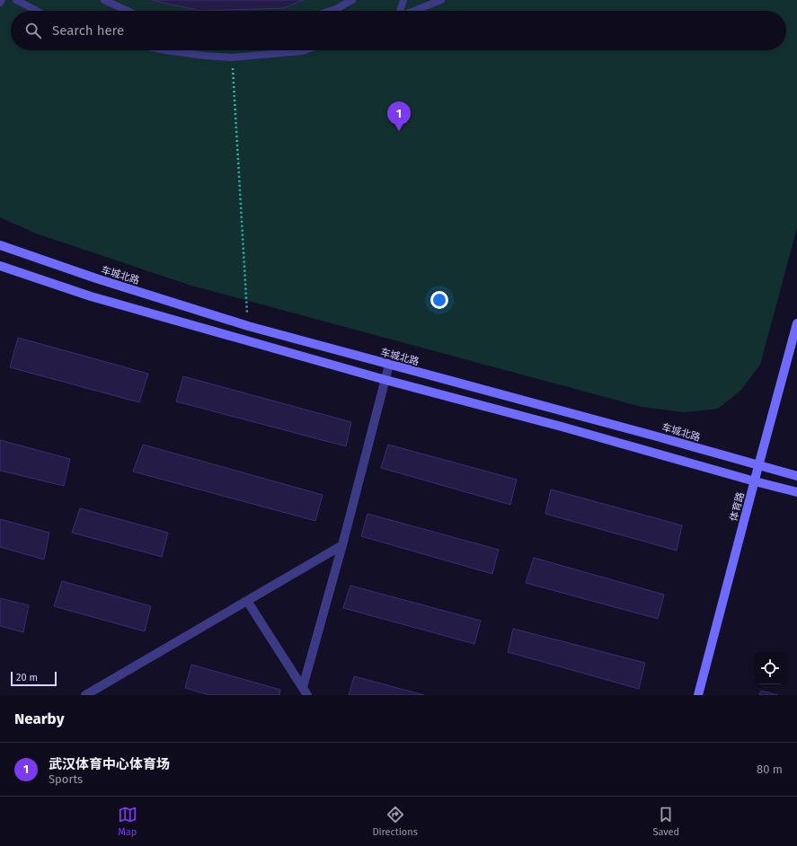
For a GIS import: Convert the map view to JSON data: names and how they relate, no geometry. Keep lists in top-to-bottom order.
{
  "streets": {
    "main road": ["车城北路", "体育路"]
  },
  "crossings": [
    ["车城北路", "体育路"]
  ],
  "scale_bar": "20 m",
  "page": {
    "search": "Search here",
    "pins": "1",
    "scale": "20 m",
    "heading": "Nearby",
    "list": [
      {
        "mark": "1",
        "name": "武汉体育中心体育场",
        "note": "Sports",
        "value": "80 m"
      }
    ],
    "nav": ["Map", "Directions", "Saved"]
  }
}
